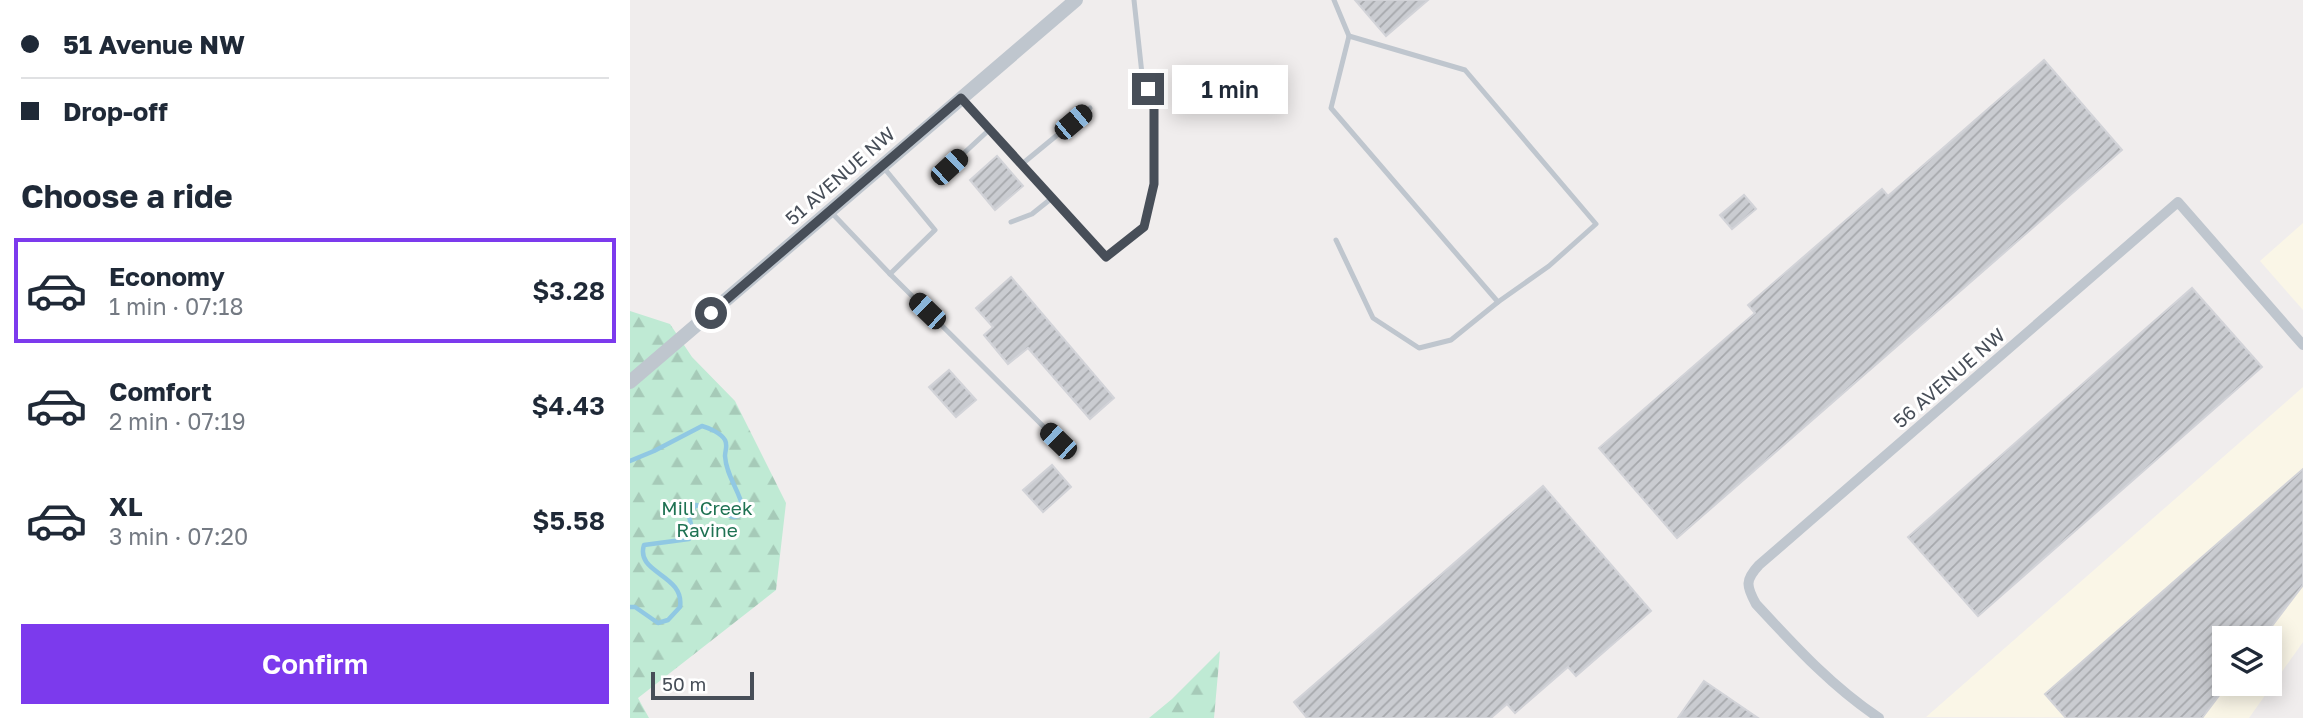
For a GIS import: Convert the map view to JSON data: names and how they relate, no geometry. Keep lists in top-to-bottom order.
{
  "streets": {
    "street": ["51 AVENUE NW", "56 AVENUE NW"]
  },
  "parks": ["Mill Creek Ravine"],
  "scale_bar": "50 m",
  "page": {
    "banner": ["51 Avenue NW", "Drop-off"],
    "bubble": "1 min",
    "heading": "Choose a ride",
    "list": [
      {
        "name": "Economy",
        "note": "1 min · 07:18",
        "value": "$3.28"
      },
      {
        "name": "Comfort",
        "note": "2 min · 07:19",
        "value": "$4.43"
      },
      {
        "name": "XL",
        "note": "3 min · 07:20",
        "value": "$5.58"
      }
    ],
    "buttons": "Confirm",
    "scale": "50 m"
  }
}
